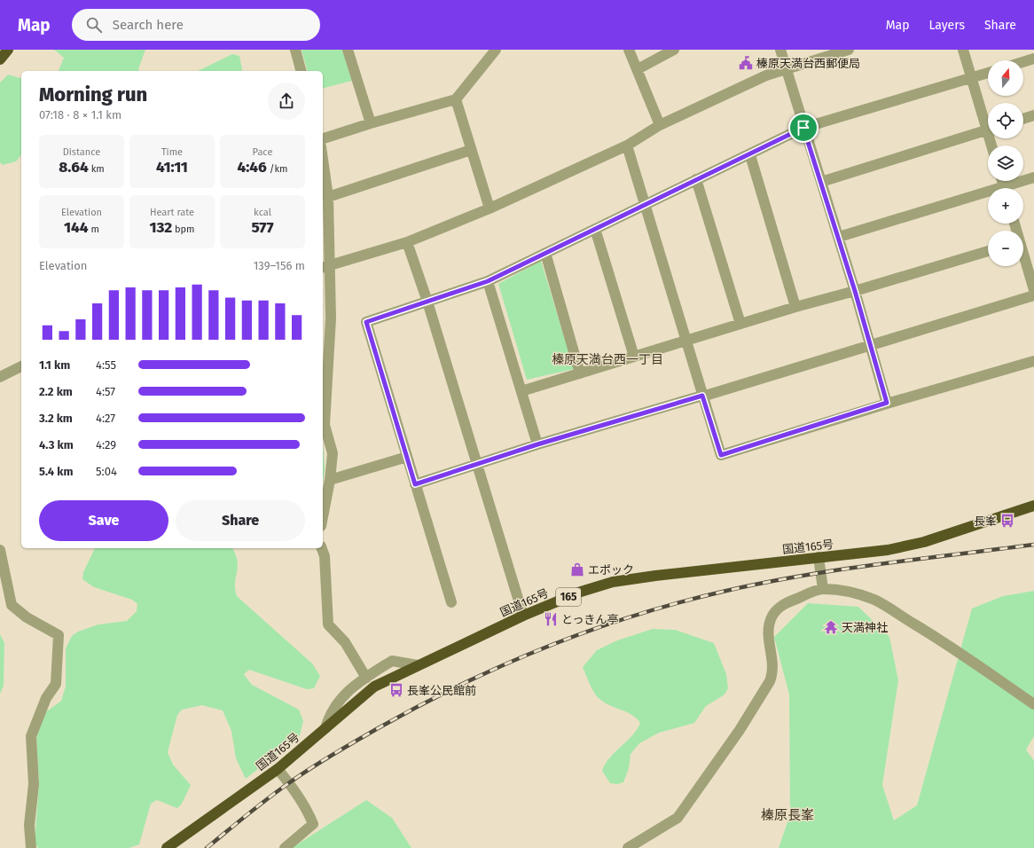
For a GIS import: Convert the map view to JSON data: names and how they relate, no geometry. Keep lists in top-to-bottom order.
{
  "streets": {
    "highway": ["国道165号", "165"]
  },
  "districts": ["榛原天満台西一丁目", "榛原長峯"],
  "places": {
    "public building": ["榛原天満台西郵便局"],
    "bus stop": ["長峯", "長峯公民館前"],
    "shop": ["エポック"],
    "restaurant": ["とっきん亭"],
    "temple": ["天満神社"]
  },
  "north": "top",
  "page": {
    "header": "Map",
    "search": "Search here",
    "nav": ["Map", "Layers", "Share"],
    "map_buttons": ["+", "−"],
    "heading": ["Morning run", "07:18 · 8 × 1.1 km"],
    "stats": [
      ["Distance", "8.64 km"],
      ["Time", "41:11"],
      ["Pace", "4:46 /km"],
      ["Elevation", "144 m"],
      ["Heart rate", "132 bpm"],
      ["kcal", "577"]
    ],
    "chart": ["Elevation", "139–156 m"],
    "list": [
      {
        "name": "1.1 km",
        "note": "4:55"
      },
      {
        "name": "2.2 km",
        "note": "4:57"
      },
      {
        "name": "3.2 km",
        "note": "4:27"
      },
      {
        "name": "4.3 km",
        "note": "4:29"
      },
      {
        "name": "5.4 km",
        "note": "5:04"
      }
    ],
    "buttons": ["Save", "Share"]
  }
}
